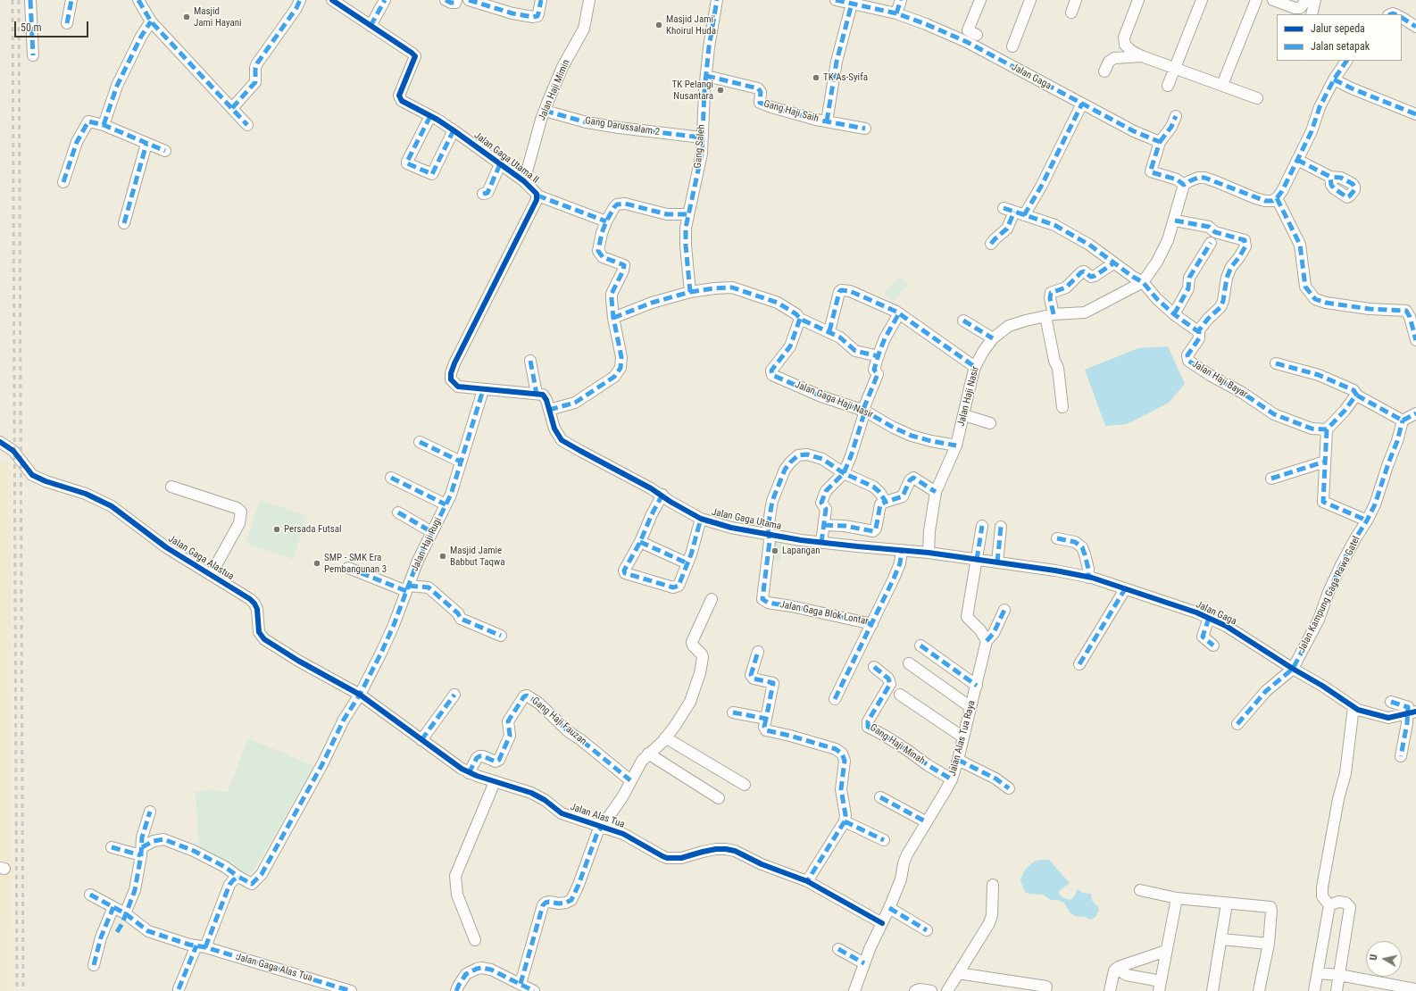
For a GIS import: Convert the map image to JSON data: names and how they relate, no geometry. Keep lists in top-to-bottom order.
{
  "streets": {
    "street": [
      "Jalan Gaga",
      "Jalan Haji Mimin",
      "Gang Haji Saih",
      "Gang Darussalam 2",
      "Gang Saleh",
      "Jalan Gaga Utama II",
      "Jalan Haji Bayar",
      "Jalan Haji Nasir",
      "Jalan Gaga Haji Nasir",
      "Jalan Gaga Utama",
      "Jalan Haji Rugi",
      "Jalan Gaga Alastua",
      "Jalan Kampung Gaga Rawa Gatel",
      "Jalan Gaga Blok Lontar",
      "Gang Haji Fauzan",
      "Jalan Alas Tua Raya",
      "Gang Haji Minah",
      "Jalan Alas Tua",
      "Jalan Gaga Alas Tua"
    ]
  },
  "crossings": [
    ["Jalan Gaga", "Gang Haji Saih"],
    ["Jalan Gaga", "Jalan Gaga Utama"],
    ["Jalan Gaga", "Jalan Kampung Gaga Rawa Gatel"],
    ["Jalan Haji Mimin", "Gang Darussalam 2"],
    ["Jalan Haji Mimin", "Jalan Gaga Utama II"],
    ["Gang Haji Saih", "Gang Saleh"],
    ["Gang Darussalam 2", "Gang Saleh"],
    ["Jalan Gaga Utama II", "Jalan Haji Rugi"],
    ["Jalan Haji Nasir", "Jalan Gaga Haji Nasir"],
    ["Jalan Haji Nasir", "Jalan Gaga Utama"],
    ["Jalan Gaga Utama", "Jalan Gaga Blok Lontar"],
    ["Jalan Haji Rugi", "Jalan Gaga Alastua"],
    ["Jalan Haji Rugi", "Jalan Alas Tua"],
    ["Jalan Gaga Alastua", "Jalan Alas Tua"],
    ["Gang Haji Fauzan", "Jalan Alas Tua"],
    ["Jalan Alas Tua Raya", "Gang Haji Minah"],
    ["Jalan Alas Tua Raya", "Jalan Alas Tua"]
  ],
  "places": [
    "Masjid Jami Hayani",
    "Masjid Jami' Khoirul Huda",
    "TK As-Syifa",
    "TK Pelangi Nusantara",
    "Persada Futsal",
    "Lapangan",
    "Masjid Jamie Babbut Taqwa",
    "SMP - SMK Era Pembangunan 3"
  ],
  "legend": ["Jalur sepeda", "Jalan setapak"],
  "scale_bar": "50 m",
  "north": "left"
}
